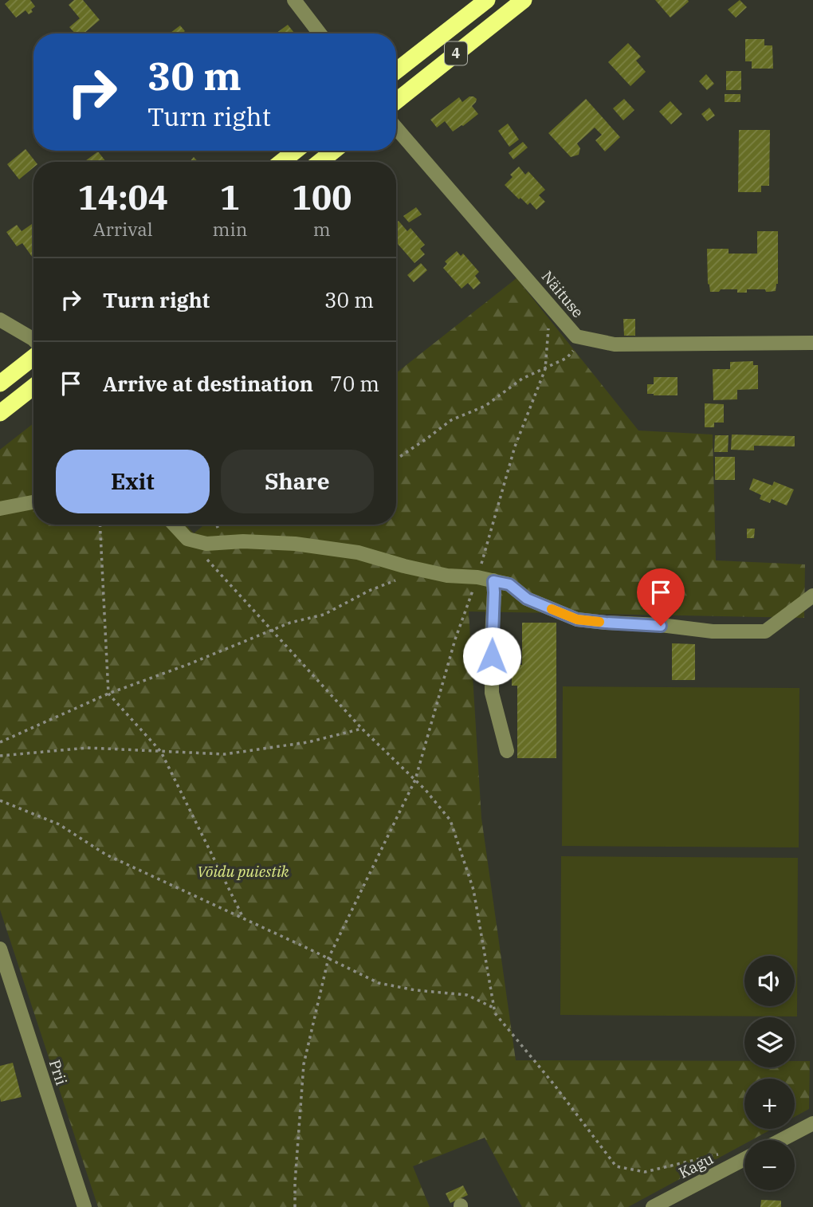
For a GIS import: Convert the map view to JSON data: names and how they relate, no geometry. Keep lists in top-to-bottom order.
{
  "streets": {
    "highway": ["4"],
    "street": ["Näituse", "Prii", "Kagu"]
  },
  "parks": ["Võidu puiestik"],
  "page": {
    "turn": ["30 m", "Turn right"],
    "eta": [
      "14:04",
      "Arrival",
      "1",
      "min",
      "100",
      "m"
    ],
    "list": [
      {
        "name": "Turn right",
        "value": "30 m"
      },
      {
        "name": "Arrive at destination",
        "value": "70 m"
      }
    ],
    "buttons": ["Exit", "Share"],
    "map_buttons": ["+", "−"]
  }
}
